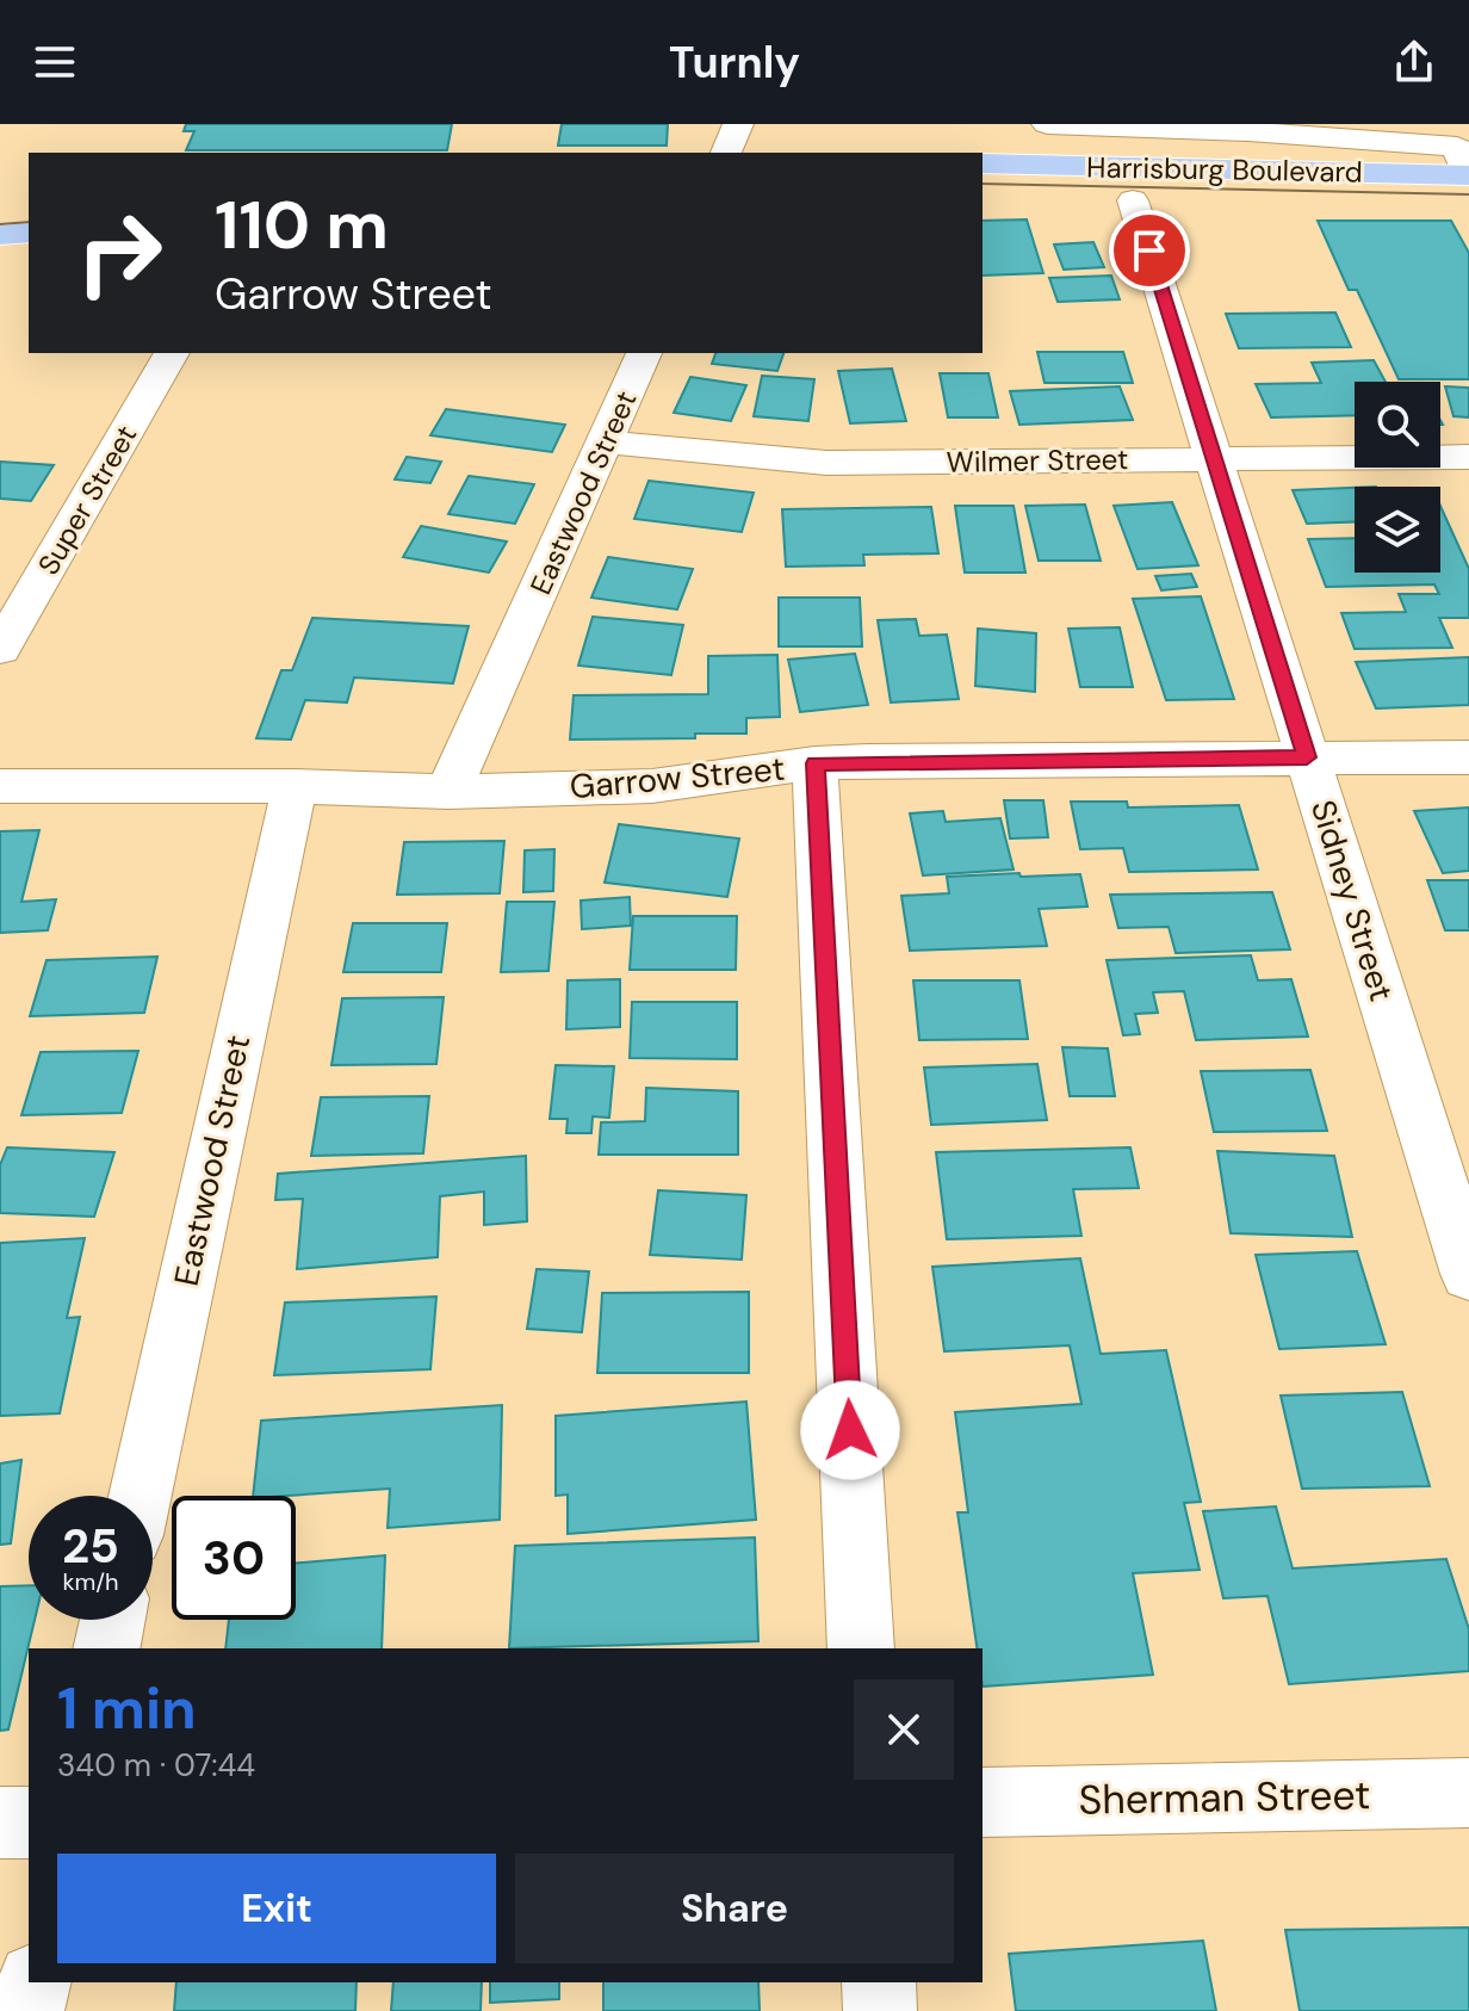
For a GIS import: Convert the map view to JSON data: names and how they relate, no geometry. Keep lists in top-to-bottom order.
{
  "streets": {
    "main road": ["Harrisburg Boulevard"],
    "street": [
      "Wilmer Street",
      "Eastwood Street",
      "Super Street",
      "Garrow Street",
      "Sidney Street",
      "Sherman Street"
    ]
  },
  "crossings": [
    ["Wilmer Street", "Eastwood Street"],
    ["Wilmer Street", "Sidney Street"],
    ["Eastwood Street", "Garrow Street"],
    ["Garrow Street", "Sidney Street"]
  ],
  "page": {
    "header": "Turnly",
    "turn": ["110 m", "Garrow Street"],
    "speed": "25 km/h",
    "limit": "30",
    "heading": ["1 min", "340 m · 07:44"],
    "buttons": ["Exit", "Share"]
  }
}
